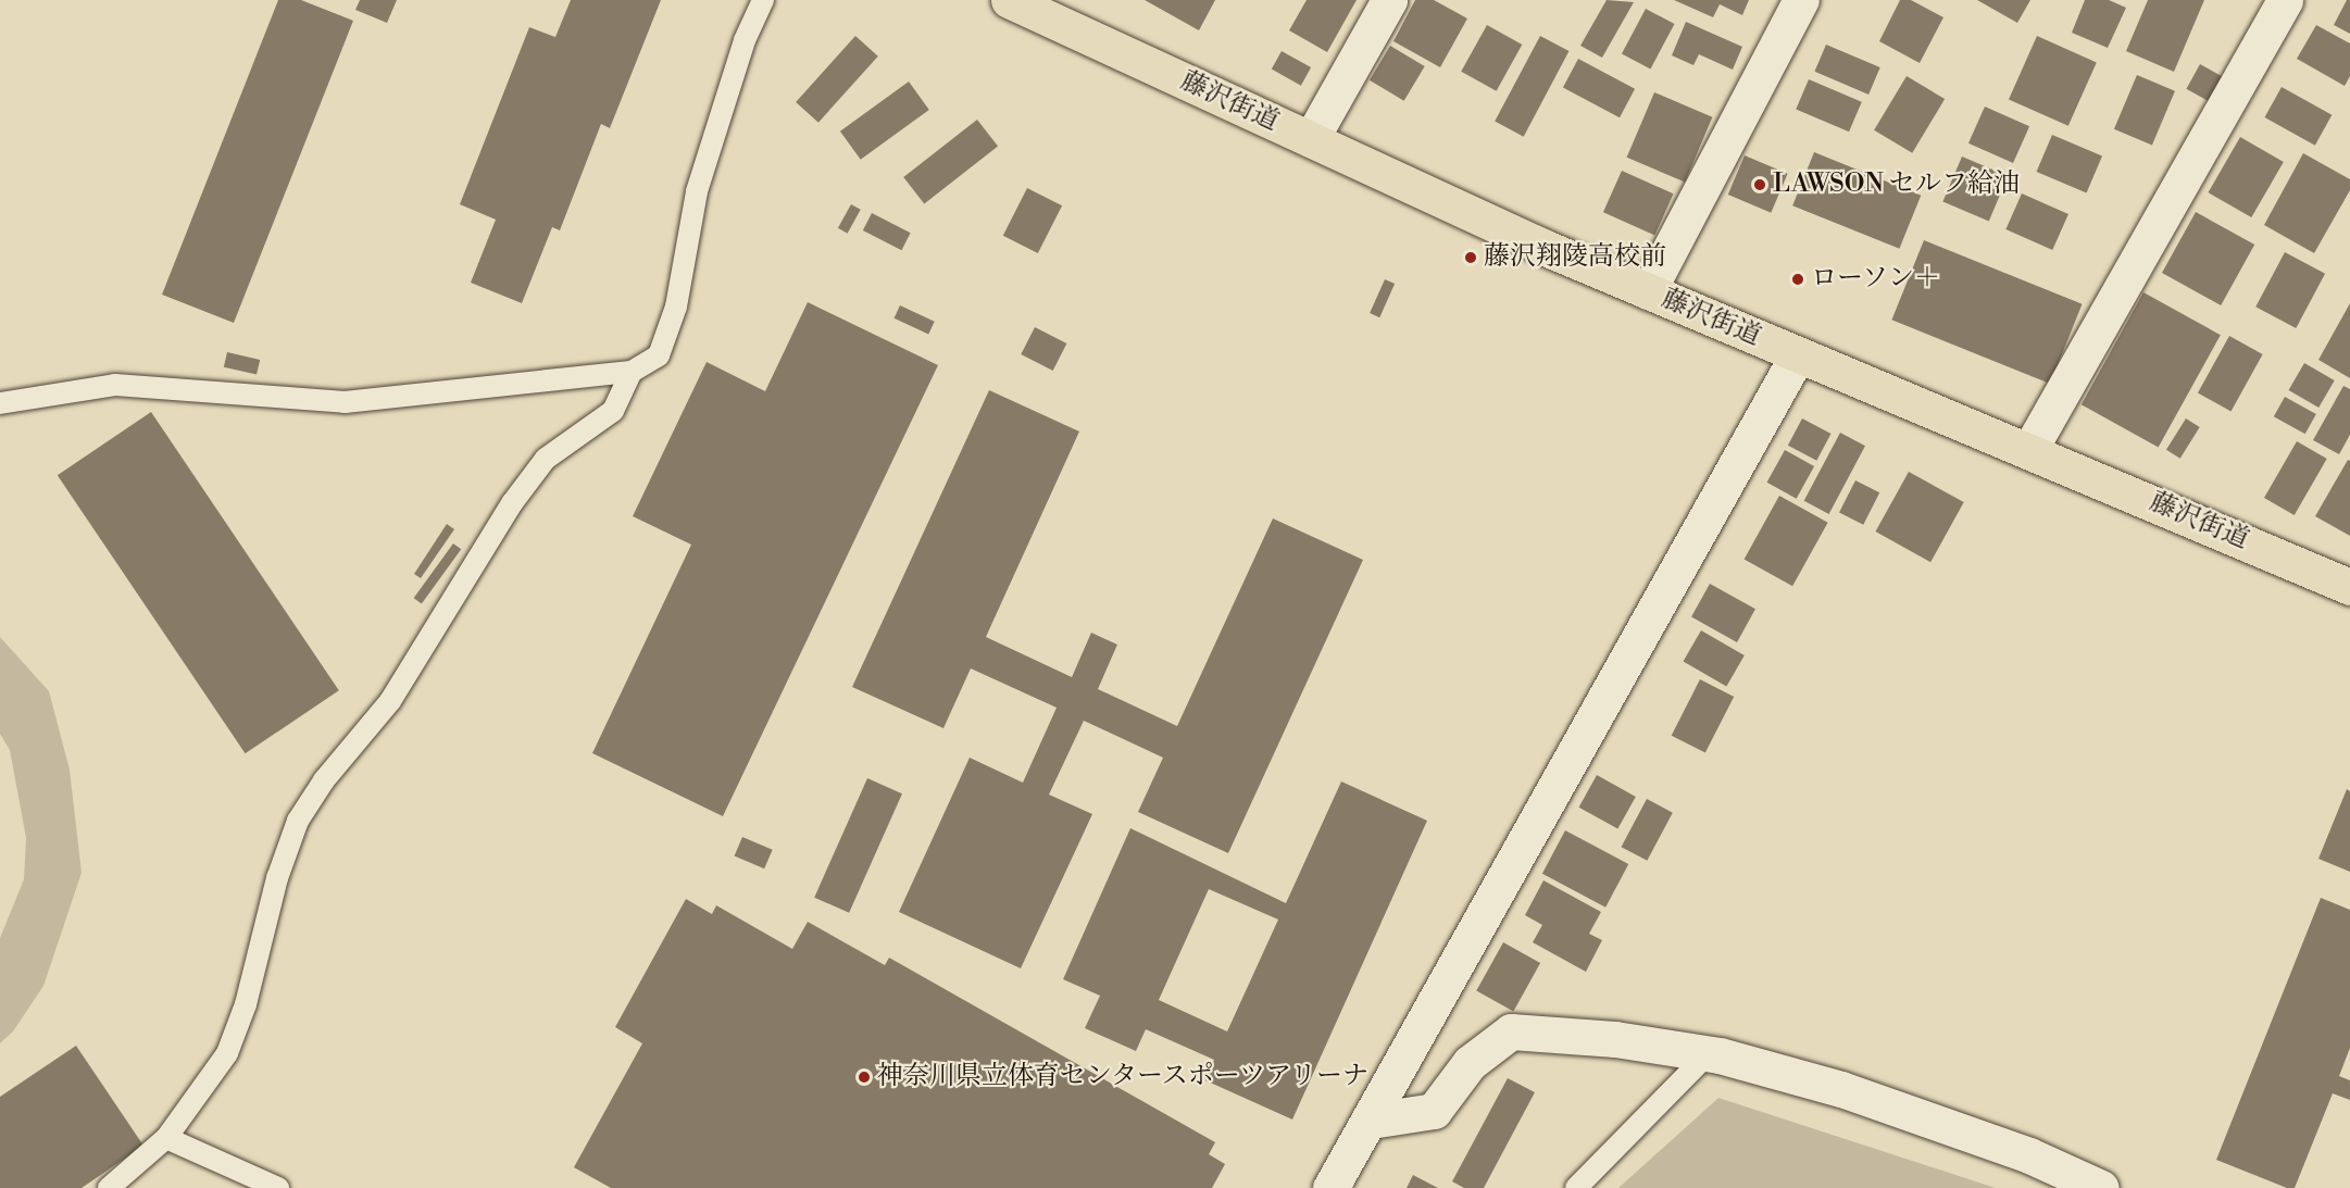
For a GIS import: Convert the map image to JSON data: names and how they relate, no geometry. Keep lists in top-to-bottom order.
{
  "streets": {
    "highway": ["藤沢街道"]
  },
  "places": [
    "LAWSON セルフ給油",
    "藤沢翔陵高校前",
    "ローソン＋",
    "神奈川県立体育センタースポーツアリーナ"
  ]
}
